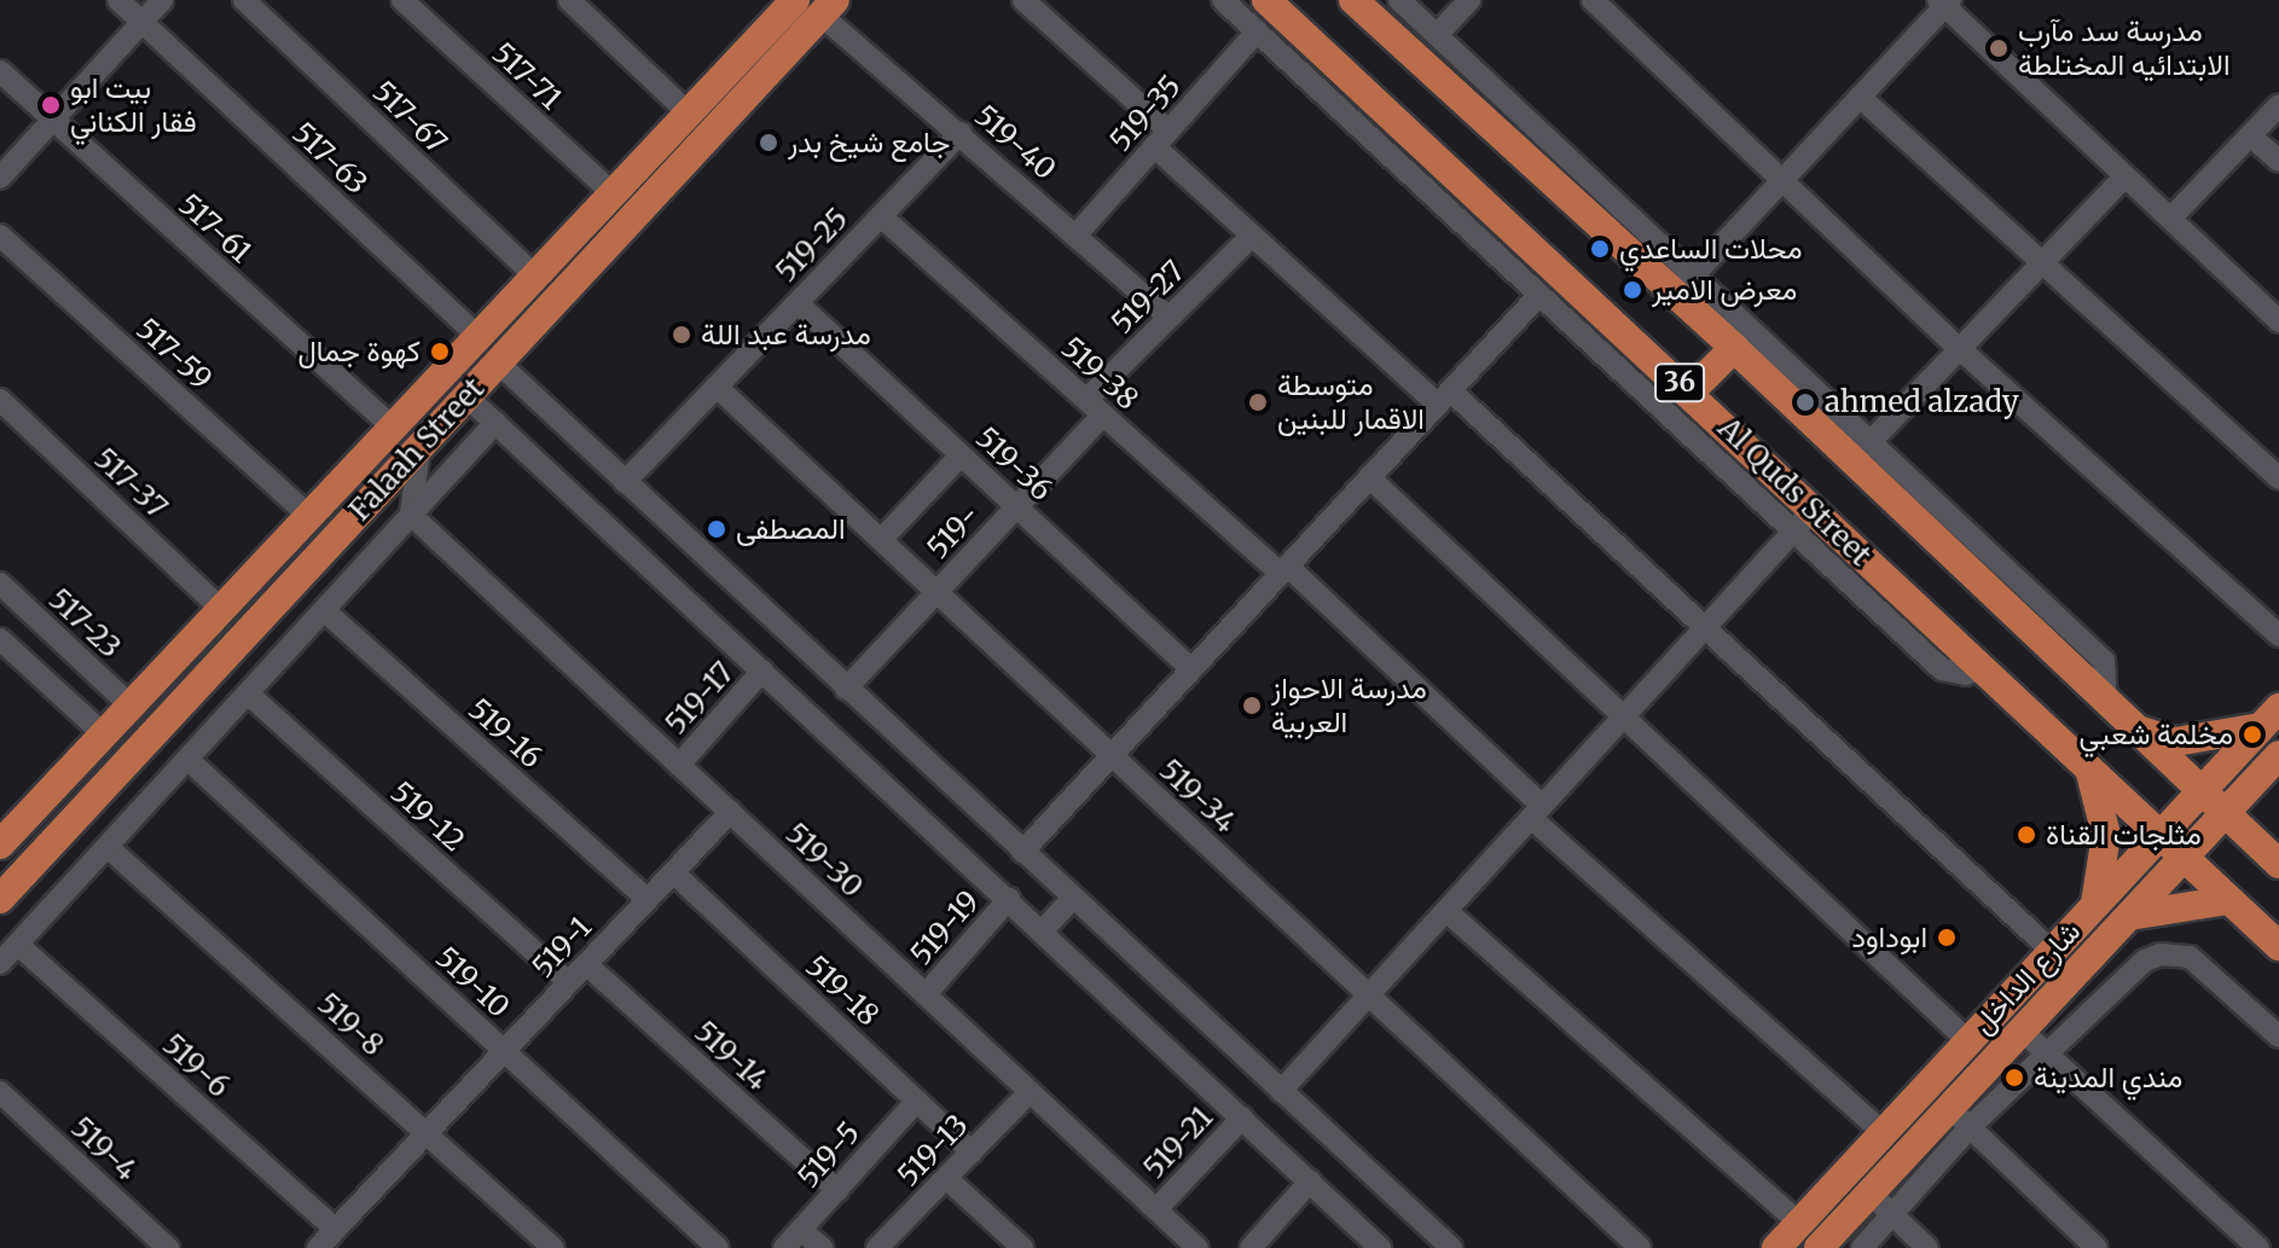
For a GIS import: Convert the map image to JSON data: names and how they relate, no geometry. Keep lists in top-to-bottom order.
{
  "streets": {
    "main road": [
      "36",
      "Falaah Street",
      "Al Quds Street",
      "شارع الداخل"
    ],
    "street": [
      "517-71",
      "519-35",
      "517-67",
      "519-40",
      "517-63",
      "517-61",
      "519-25",
      "519-27",
      "517-59",
      "519-38",
      "519-36",
      "517-37",
      "519-",
      "517-23",
      "519-17",
      "519-16",
      "519-34",
      "519-12",
      "519-30",
      "519-19",
      "519-1",
      "519-10",
      "519-18",
      "519-8",
      "519-14",
      "519-6",
      "519-21",
      "519-4",
      "519-13",
      "519-5"
    ]
  },
  "crossings": [
    ["517-71", "Falaah Street"],
    ["519-35", "519-40"],
    ["517-67", "Falaah Street"],
    ["519-40", "519-25"],
    ["519-40", "519-27"],
    ["519-40", "Falaah Street"],
    ["517-63", "Falaah Street"],
    ["517-61", "Falaah Street"],
    ["519-25", "519-38"],
    ["519-25", "519-36"],
    ["519-25", "519-34"],
    ["519-27", "519-38"],
    ["519-27", "519-"],
    ["517-59", "Falaah Street"],
    ["519-38", "519-"],
    ["519-38", "شارع الداخل"],
    ["36", "شارع الداخل"],
    ["Falaah Street", "517-37"],
    ["Falaah Street", "517-23"],
    ["519-36", "519-"],
    ["Al Quds Street", "شارع الداخل"],
    ["519-", "519-34"],
    ["519-17", "519-30"],
    ["519-16", "519-1"],
    ["519-12", "519-1"],
    ["519-30", "519-19"],
    ["519-30", "519-1"],
    ["519-30", "519-21"],
    ["519-30", "519-13"],
    ["519-1", "519-10"],
    ["519-1", "519-18"],
    ["519-1", "519-8"],
    ["519-1", "519-14"],
    ["519-1", "519-6"],
    ["519-18", "519-13"],
    ["519-18", "519-5"],
    ["519-14", "519-5"]
  ],
  "places": [
    "مدرسة سد مآرب الابتدائيه المختلطة",
    "بيت ابو فقار الكناني",
    "جامع شيخ بدر",
    "محلات الساعدي",
    "معرض الامير",
    "مدرسة عبد اللة",
    "كهوة جمال",
    "متوسطة الاقمار للبنين",
    "ahmed alzady",
    "المصطفى",
    "مدرسة الاحواز العربية",
    "مخلمة شعبي",
    "مثلجات القناة",
    "ابوداود",
    "مندي المدينة"
  ]
}
